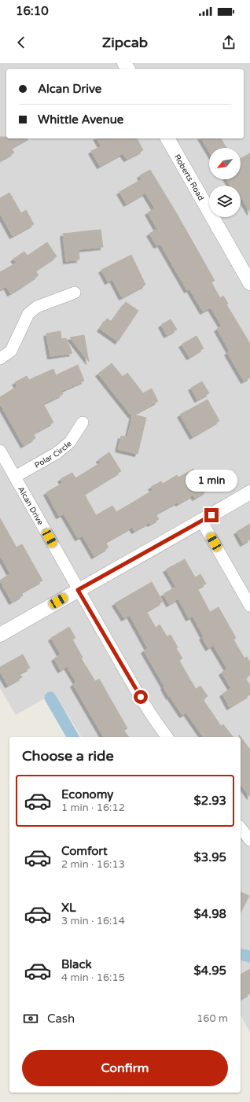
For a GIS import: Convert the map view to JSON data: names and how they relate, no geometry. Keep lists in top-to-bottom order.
{
  "streets": {
    "street": ["Roberts Road", "Polar Circle", "Alcan Drive"]
  },
  "crossings": [
    ["Polar Circle", "Alcan Drive"]
  ],
  "north": "bottom left",
  "page": {
    "status": "16:10",
    "header": "Zipcab",
    "banner": ["Alcan Drive", "Whittle Avenue"],
    "bubble": "1 min",
    "heading": "Choose a ride",
    "list": [
      {
        "name": "Economy",
        "note": "1 min · 16:12",
        "value": "$2.93"
      },
      {
        "name": "Comfort",
        "note": "2 min · 16:13",
        "value": "$3.95"
      },
      {
        "name": "XL",
        "note": "3 min · 16:14",
        "value": "$4.98"
      },
      {
        "name": "Black",
        "note": "4 min · 16:15",
        "value": "$4.95"
      }
    ],
    "pay": ["Cash", "160 m"],
    "buttons": "Confirm"
  }
}
